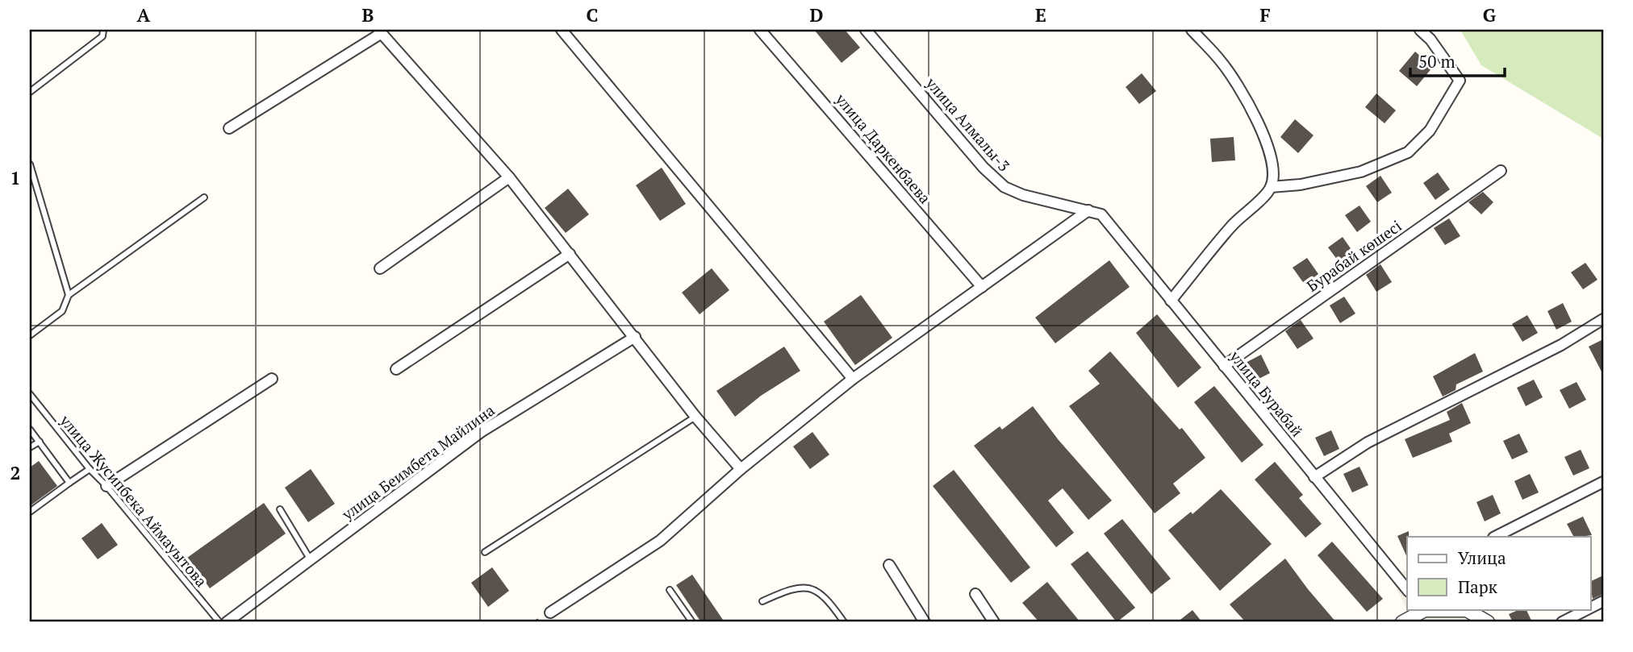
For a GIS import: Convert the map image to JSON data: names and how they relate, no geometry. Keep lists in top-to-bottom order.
{
  "streets": {
    "street": [
      "улица Алмалы-3",
      "улица Даркенбаева",
      "Бурабай көшесі",
      "улица Бурабай",
      "улица Беимбета Майлина"
    ],
    "lane": ["улица Жусипбека Аймауытова"]
  },
  "crossings": [
    ["улица Алмалы-3", "улица Бурабай"],
    ["Бурабай көшесі", "улица Бурабай"]
  ],
  "legend": ["Улица", "Парк"],
  "scale_bar": "50 m",
  "grid": {
    "columns": [
      "A",
      "B",
      "C",
      "D",
      "E",
      "F",
      "G"
    ],
    "rows": ["1", "2"]
  }
}
